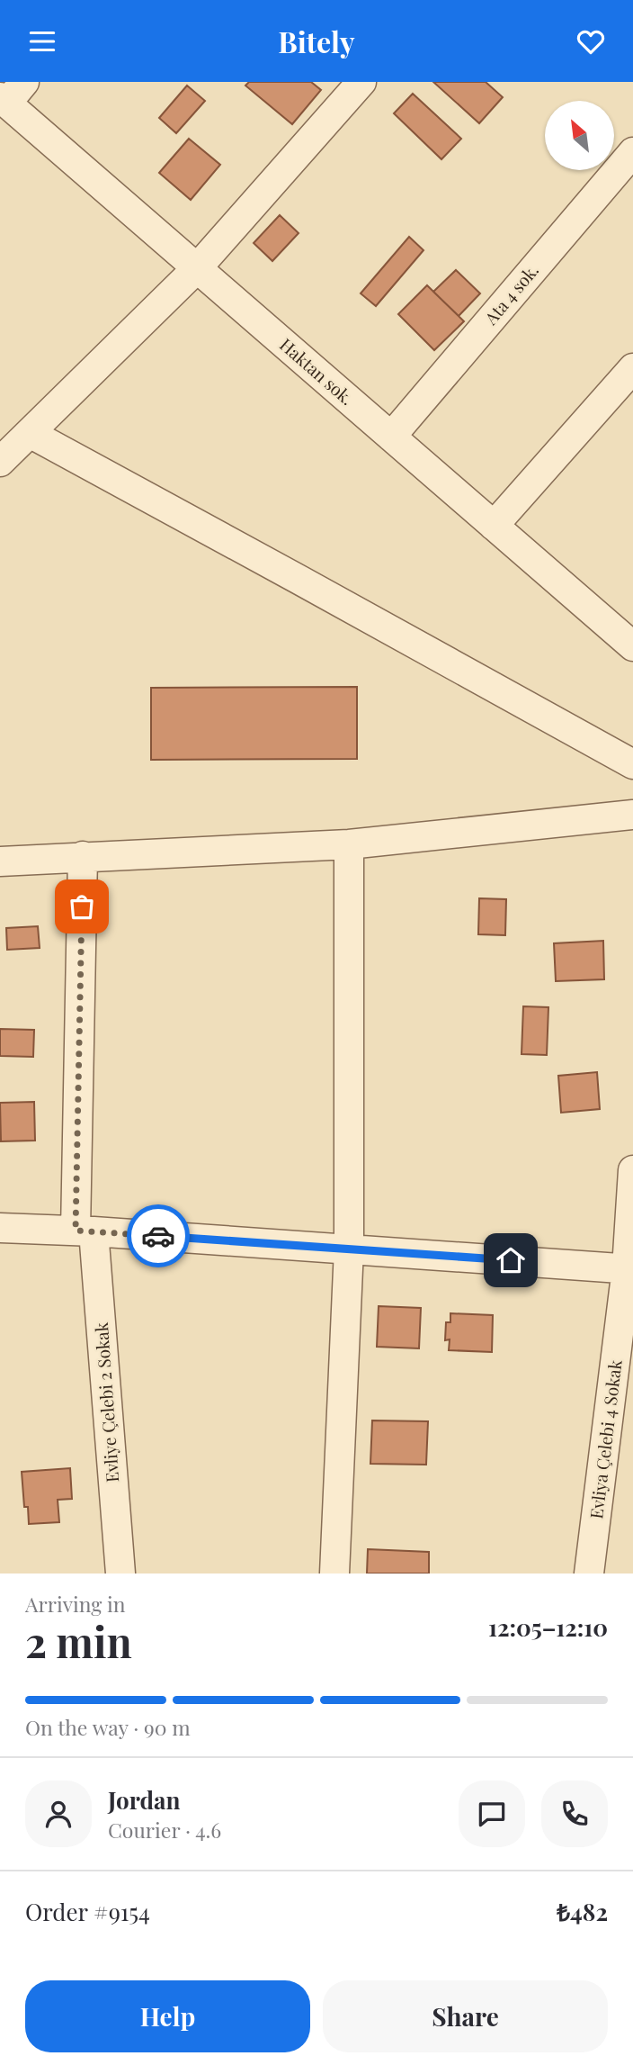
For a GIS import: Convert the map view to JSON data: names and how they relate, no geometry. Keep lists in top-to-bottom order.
{
  "streets": {
    "street": [
      "Ata 4 sok.",
      "Haktan sok.",
      "Evliye Çelebi 2 Sokak",
      "Evliya Çelebi 4 Sokak"
    ]
  },
  "crossings": [
    ["Ata 4 sok.", "Haktan sok."]
  ],
  "north": "top left",
  "page": {
    "header": "Bitely",
    "heading": ["2 min", "Arriving in", "12:05–12:10"],
    "panel": [
      "Jordan",
      "Courier · 4.6",
      "Order #9154",
      "₺482"
    ],
    "bar": "On the way · 90 m",
    "buttons": ["Help", "Share"]
  }
}
